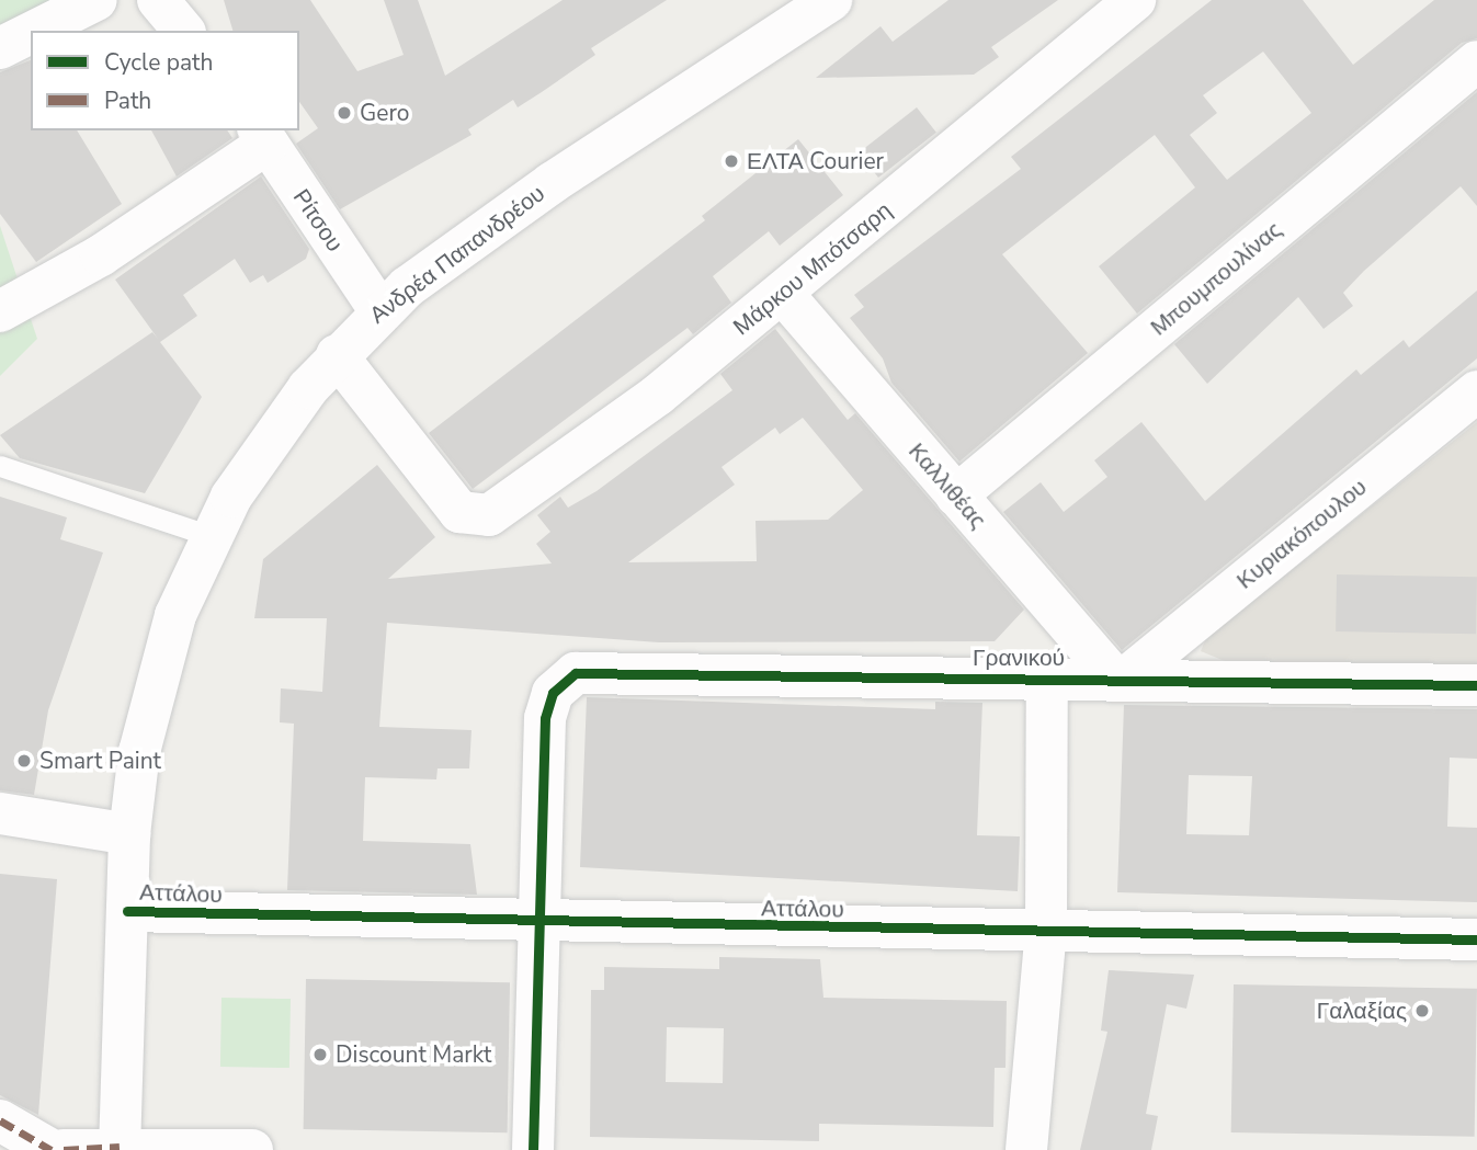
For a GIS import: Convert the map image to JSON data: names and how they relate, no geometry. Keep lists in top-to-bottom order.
{
  "streets": {
    "street": [
      "Ρίτσου",
      "Ανδρέα Παπανδρέου",
      "Μάρκου Μπότσαρη",
      "Μπουμπουλίνας",
      "Καλλιθέας",
      "Κυριακόπουλου",
      "Γρανικού",
      "Αττάλου"
    ]
  },
  "crossings": [
    ["Ρίτσου", "Ανδρέα Παπανδρέου"],
    ["Ανδρέα Παπανδρέου", "Μάρκου Μπότσαρη"],
    ["Ανδρέα Παπανδρέου", "Αττάλου"],
    ["Μάρκου Μπότσαρη", "Καλλιθέας"],
    ["Μπουμπουλίνας", "Καλλιθέας"],
    ["Καλλιθέας", "Κυριακόπουλου"],
    ["Καλλιθέας", "Γρανικού"],
    ["Κυριακόπουλου", "Γρανικού"],
    ["Γρανικού", "Αττάλου"]
  ],
  "places": [
    "Gero",
    "ΕΛΤΑ Courier",
    "Smart Paint",
    "Γαλαξίας",
    "Discount Markt"
  ],
  "legend": ["Cycle path", "Path"]
}
